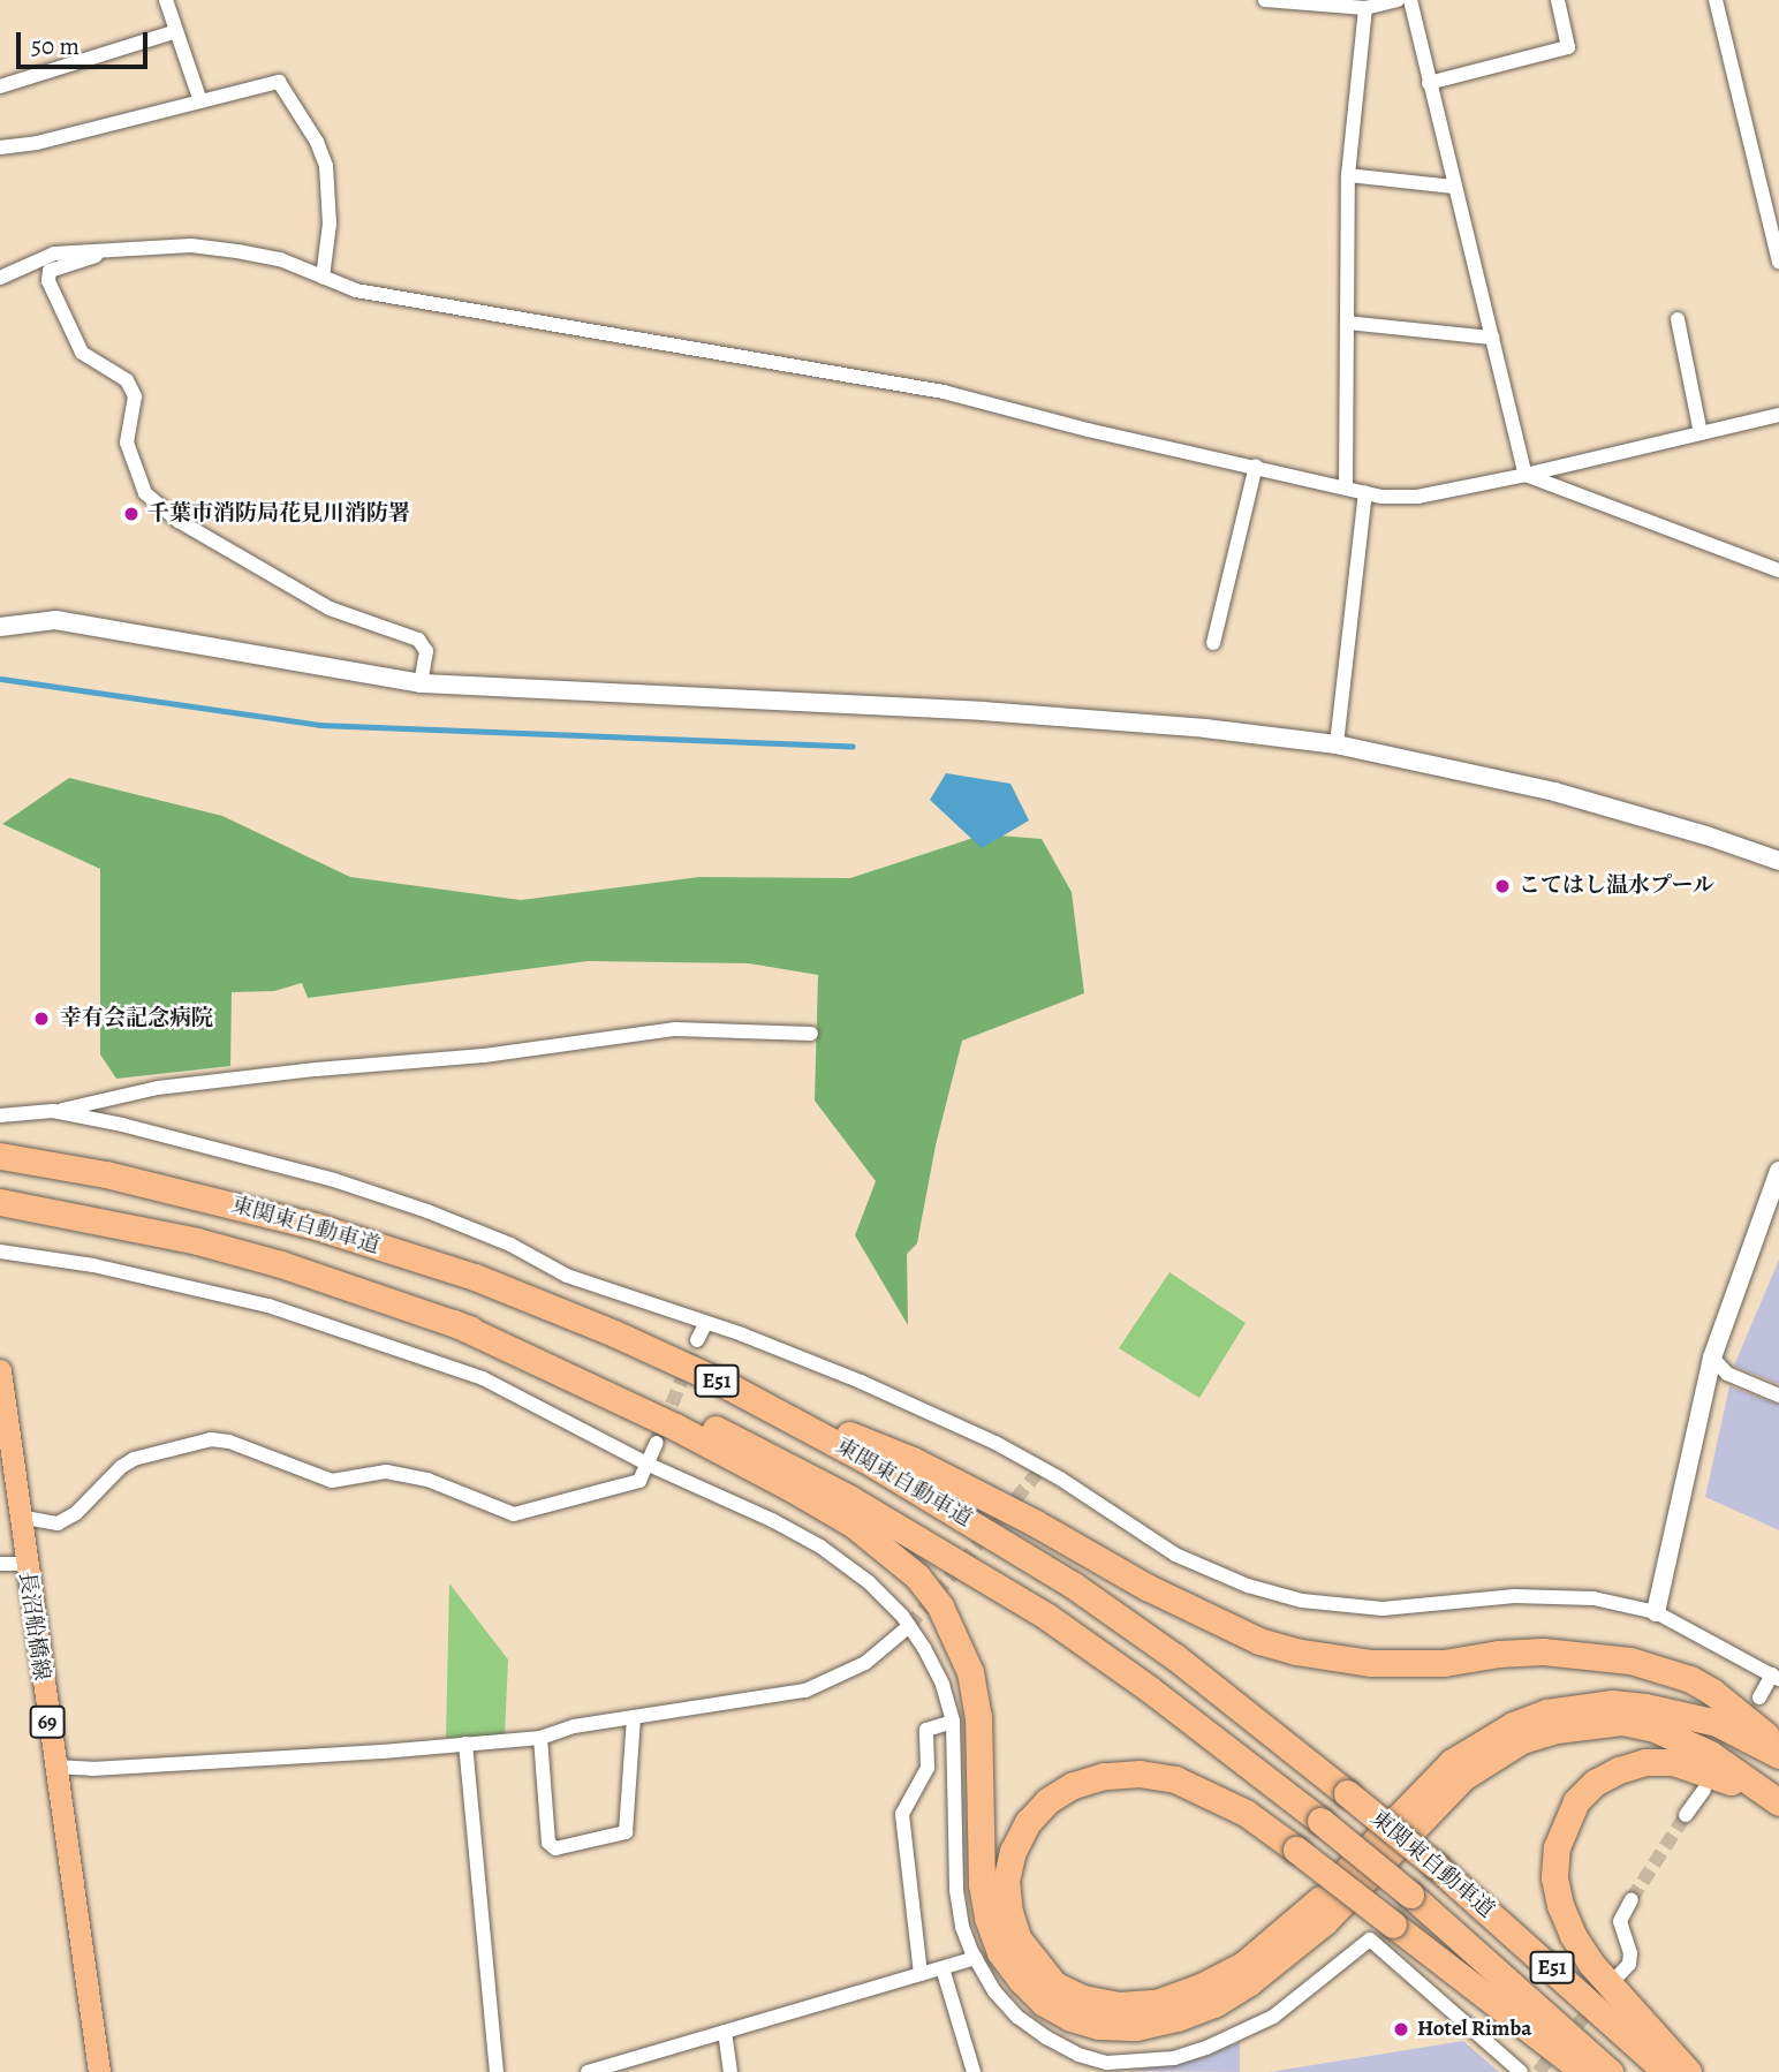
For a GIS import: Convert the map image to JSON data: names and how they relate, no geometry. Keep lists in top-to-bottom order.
{
  "streets": {
    "highway": ["東関東自動車道", "E51"],
    "main road": ["長沼船橋線", "69"]
  },
  "places": [
    "千葉市消防局花見川消防署",
    "こてはし温水プール",
    "幸有会記念病院",
    "Hotel Rimba"
  ],
  "scale_bar": "50 m"
}
